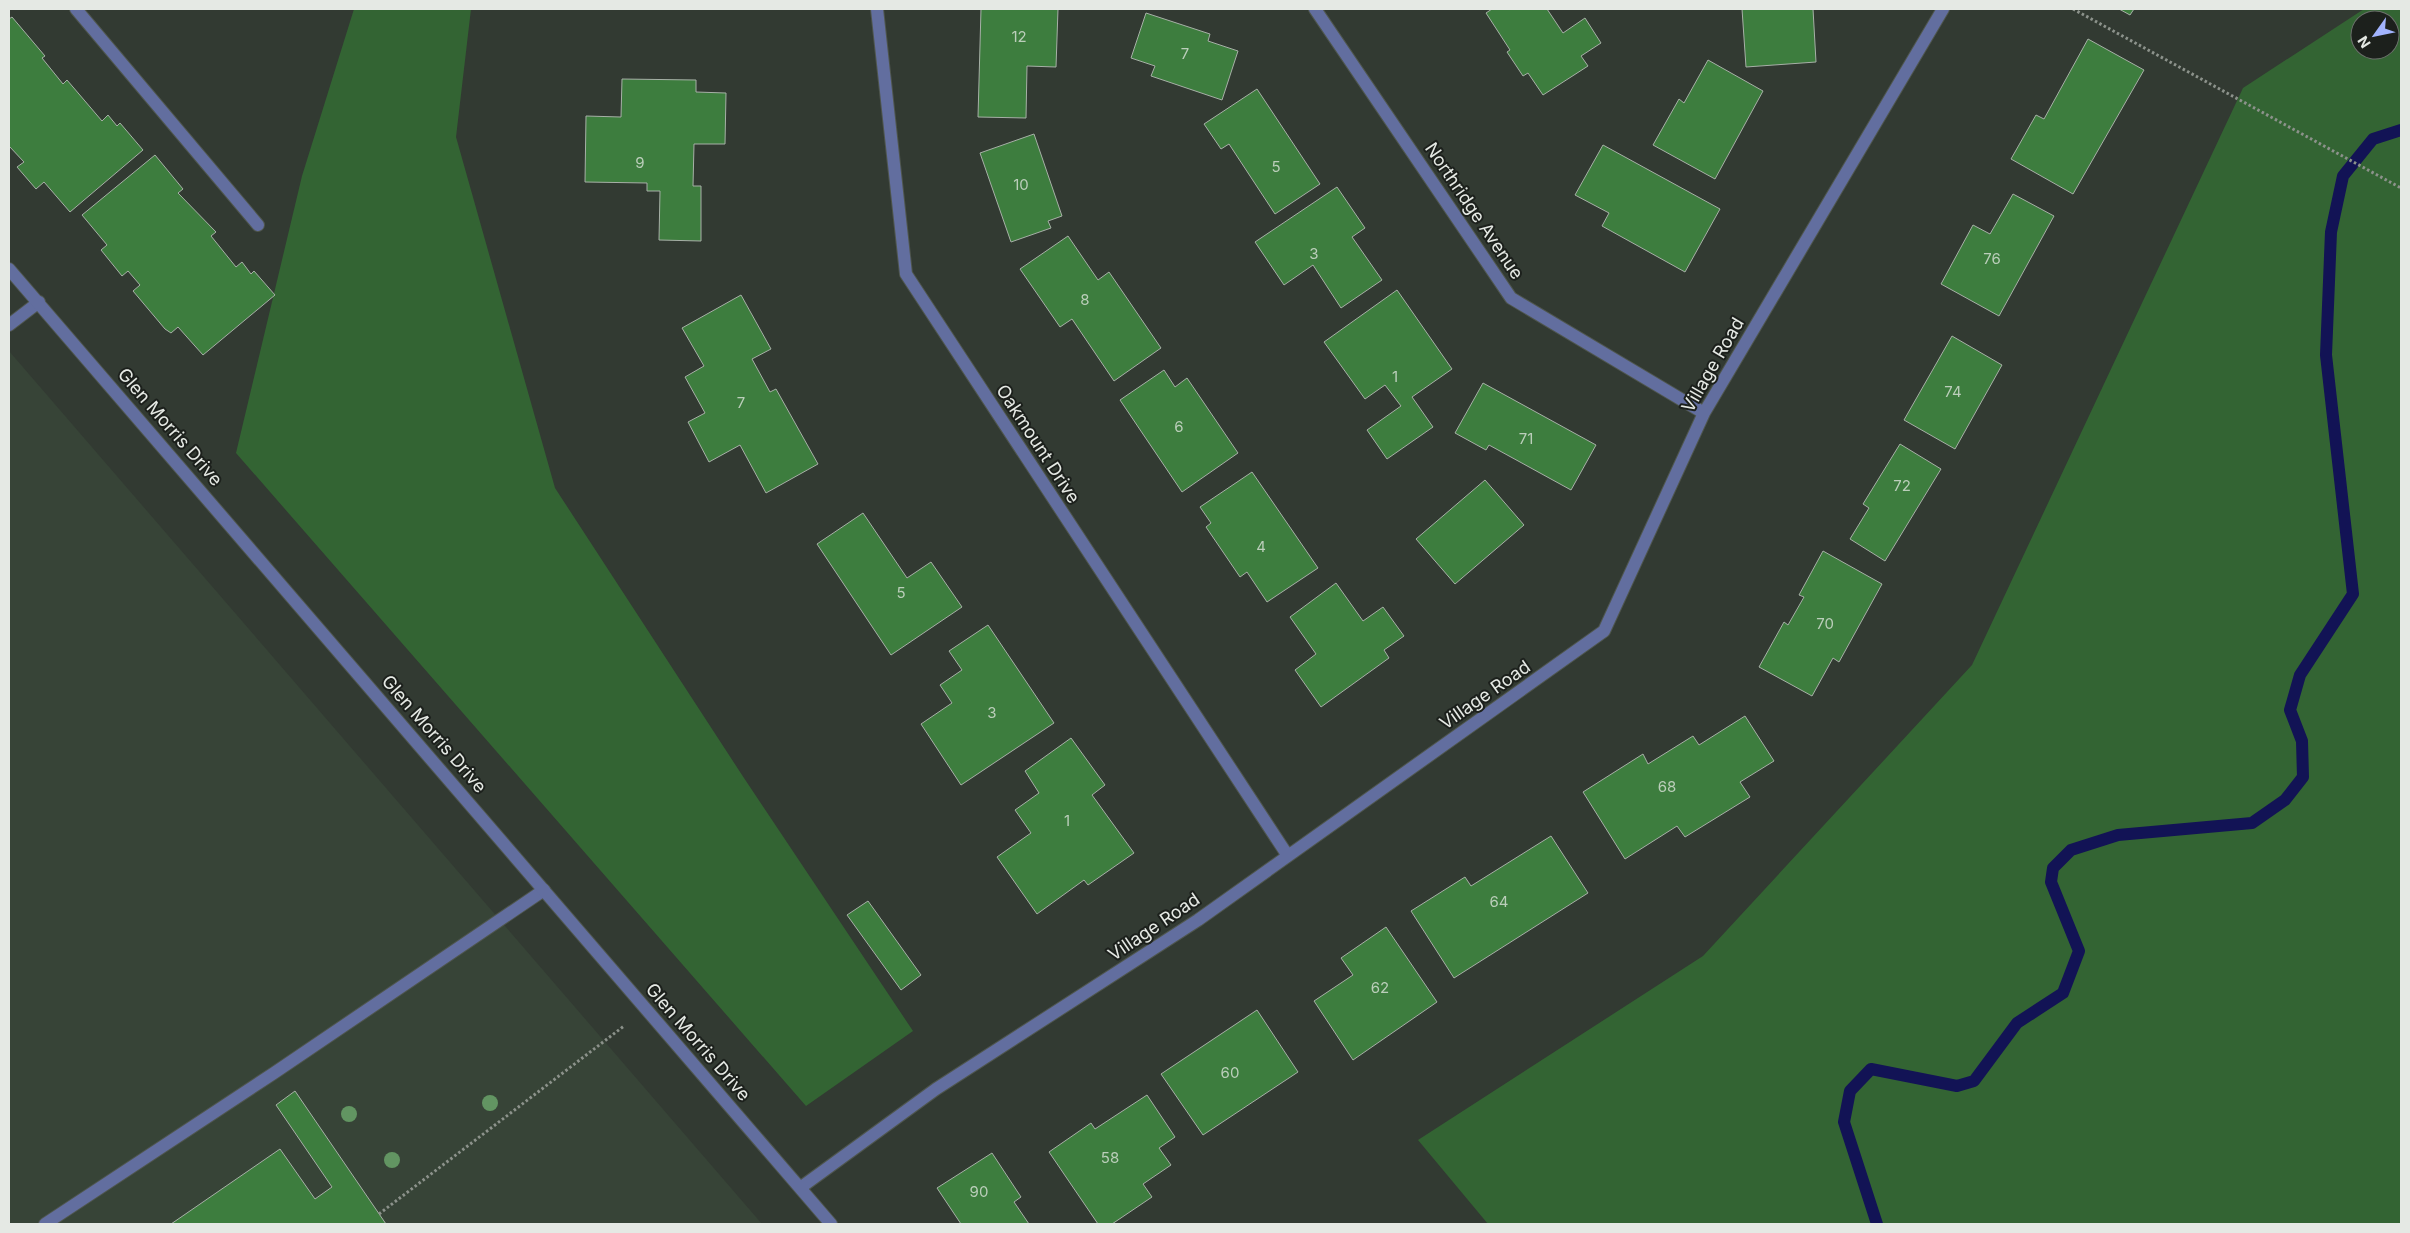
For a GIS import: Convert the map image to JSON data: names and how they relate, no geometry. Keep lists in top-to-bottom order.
{
  "streets": {
    "street": [
      "Northridge Avenue",
      "Village Road",
      "Glen Morris Drive",
      "Oakmount Drive"
    ]
  },
  "crossings": [
    ["Northridge Avenue", "Village Road"],
    ["Village Road", "Glen Morris Drive"],
    ["Village Road", "Oakmount Drive"]
  ],
  "house_numbers": [
    "12",
    "7",
    "9",
    "5",
    "10",
    "3",
    "76",
    "8",
    "1",
    "74",
    "7",
    "6",
    "71",
    "72",
    "4",
    "5",
    "70",
    "3",
    "68",
    "1",
    "64",
    "62",
    "60",
    "58",
    "90"
  ],
  "north": "bottom left"
}
